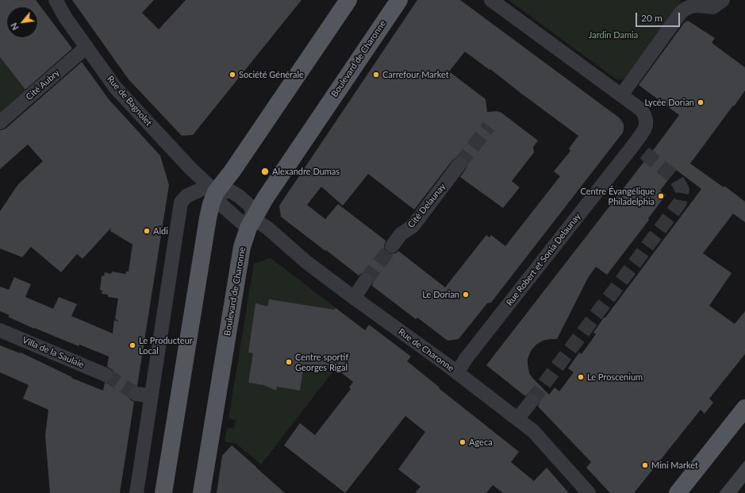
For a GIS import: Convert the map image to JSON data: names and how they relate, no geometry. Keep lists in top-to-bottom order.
{
  "streets": {
    "main road": ["Boulevard de Charonne"],
    "street": [
      "Cité Aubry",
      "Rue de Bagnolet",
      "Cité Delaunay",
      "Rue Robert et Sonia Delaunay",
      "Rue de Charonne",
      "Villa de la Saulaie"
    ]
  },
  "crossings": [
    ["Boulevard de Charonne", "Rue de Charonne"],
    ["Cité Aubry", "Rue de Bagnolet"],
    ["Rue Robert et Sonia Delaunay", "Rue de Charonne"]
  ],
  "parks": ["Jardin Damia"],
  "places": [
    "Société Générale",
    "Carrefour Market",
    "Lycée Dorian",
    "Alexandre Dumas",
    "Centre Évangélique Philadelphia",
    "Aldi",
    "Le Dorian",
    "Le Producteur Local",
    "Centre sportif Georges Rigal",
    "Le Proscenium",
    "Ageca",
    "Mini Market"
  ],
  "scale_bar": "20 m",
  "north": "bottom left"
}
